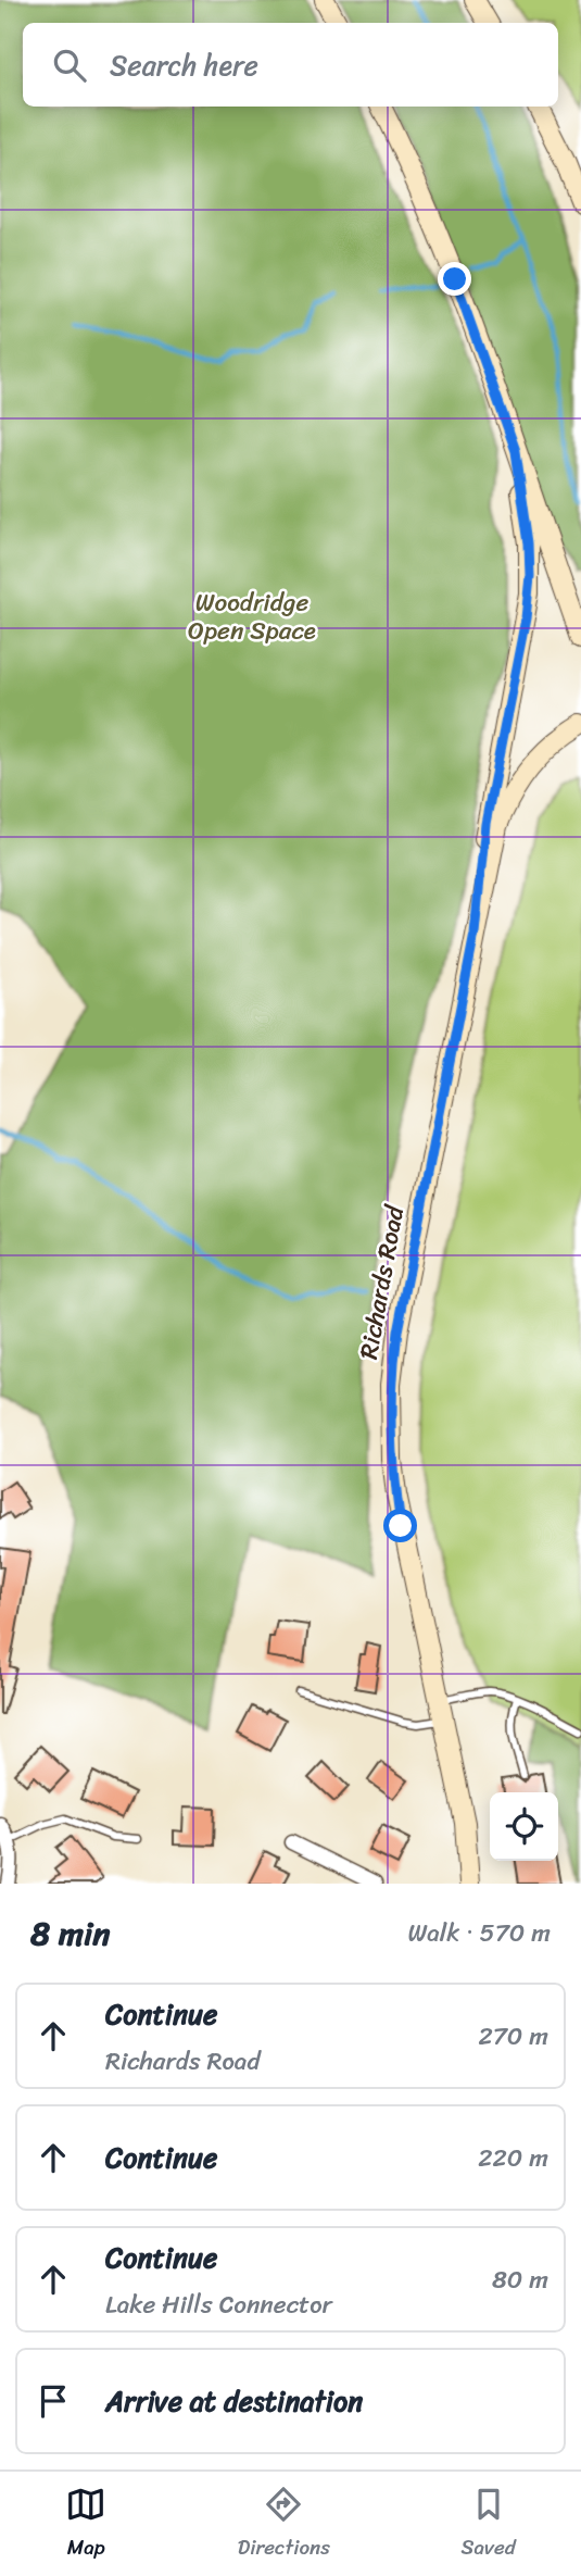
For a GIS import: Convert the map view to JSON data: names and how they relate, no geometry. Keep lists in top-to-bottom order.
{
  "streets": {
    "main road": ["Richards Road"]
  },
  "parks": ["Woodridge Open Space"],
  "page": {
    "search": "Search here",
    "heading": ["8 min", "Walk · 570 m"],
    "list": [
      ["Continue", "Richards Road", "270 m"],
      ["Continue", "220 m"],
      ["Continue", "Lake Hills Connector", "80 m"],
      "Arrive at destination"
    ],
    "nav": ["Map", "Directions", "Saved"]
  }
}
